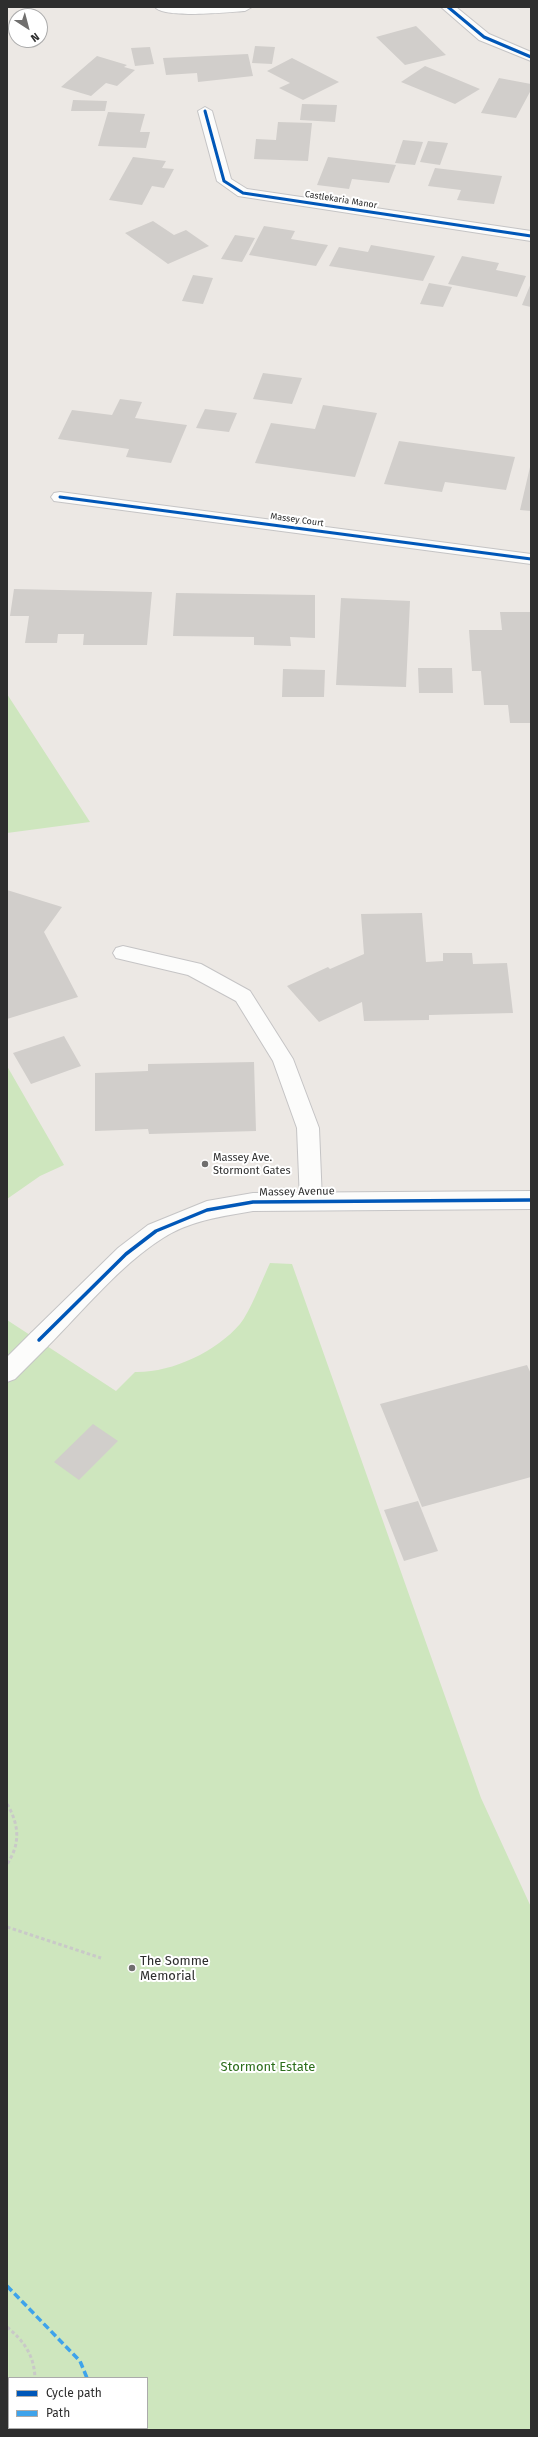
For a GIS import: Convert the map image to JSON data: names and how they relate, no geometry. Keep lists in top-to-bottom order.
{
  "streets": {
    "street": ["Castlekaria Manor", "Massey Court", "Massey Avenue"]
  },
  "parks": ["Stormont Estate"],
  "places": ["Massey Ave. Stormont Gates", "The Somme Memorial"],
  "legend": ["Cycle path", "Path"],
  "north": "bottom right"
}
